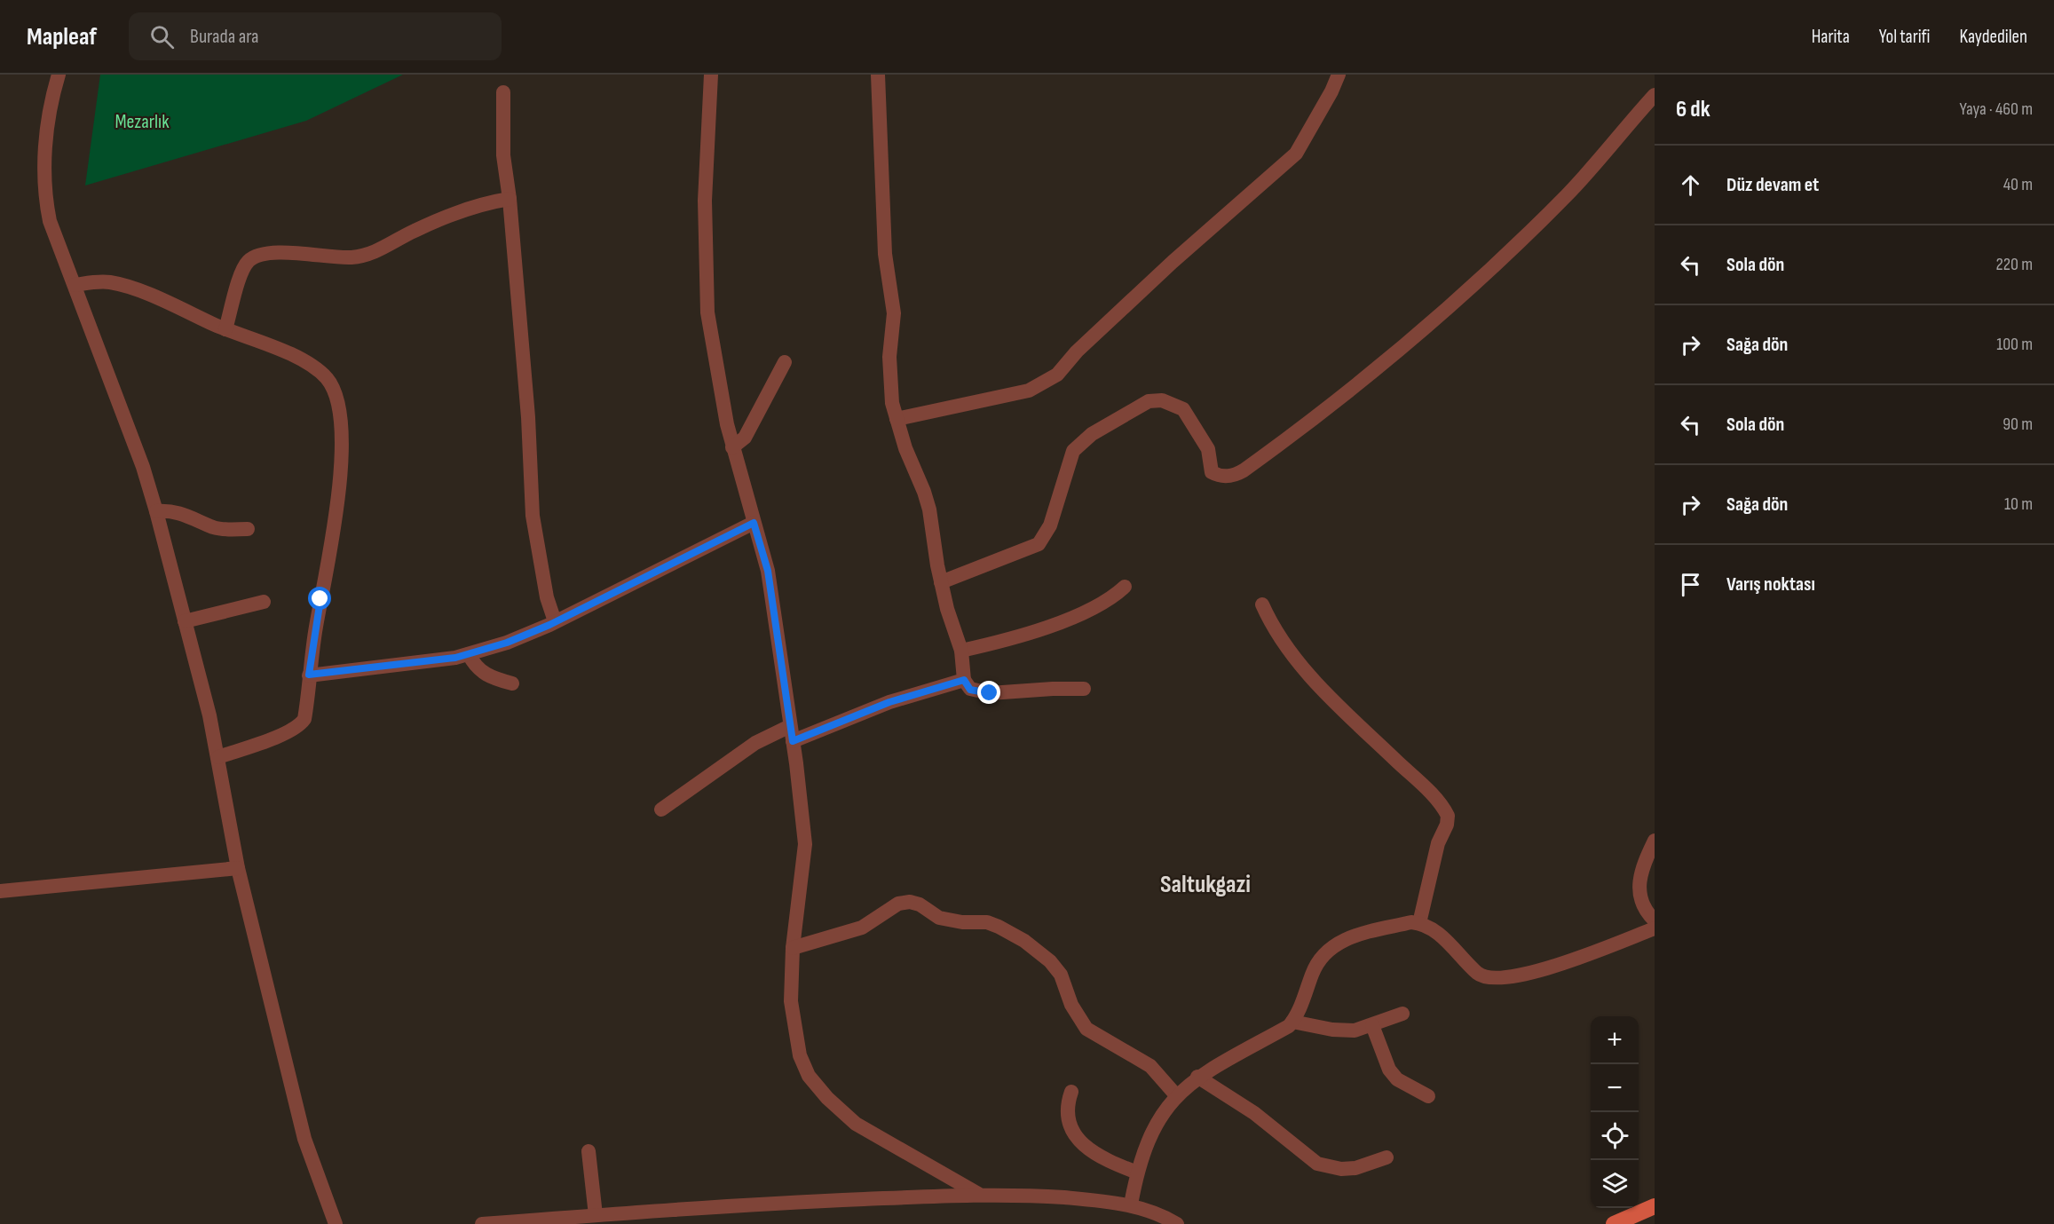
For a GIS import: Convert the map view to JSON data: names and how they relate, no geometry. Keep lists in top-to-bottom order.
{
  "districts": ["Saltukgazi"],
  "parks": ["Mezarlık"],
  "page": {
    "header": "Mapleaf",
    "search": "Burada ara",
    "nav": ["Harita", "Yol tarifi", "Kaydedilen"],
    "heading": ["6 dk", "Yaya · 460 m"],
    "list": [
      ["Düz devam et", "40 m"],
      ["Sola dön", "220 m"],
      ["Sağa dön", "100 m"],
      ["Sola dön", "90 m"],
      ["Sağa dön", "10 m"],
      "Varış noktası"
    ],
    "map_buttons": ["+", "−"]
  }
}
